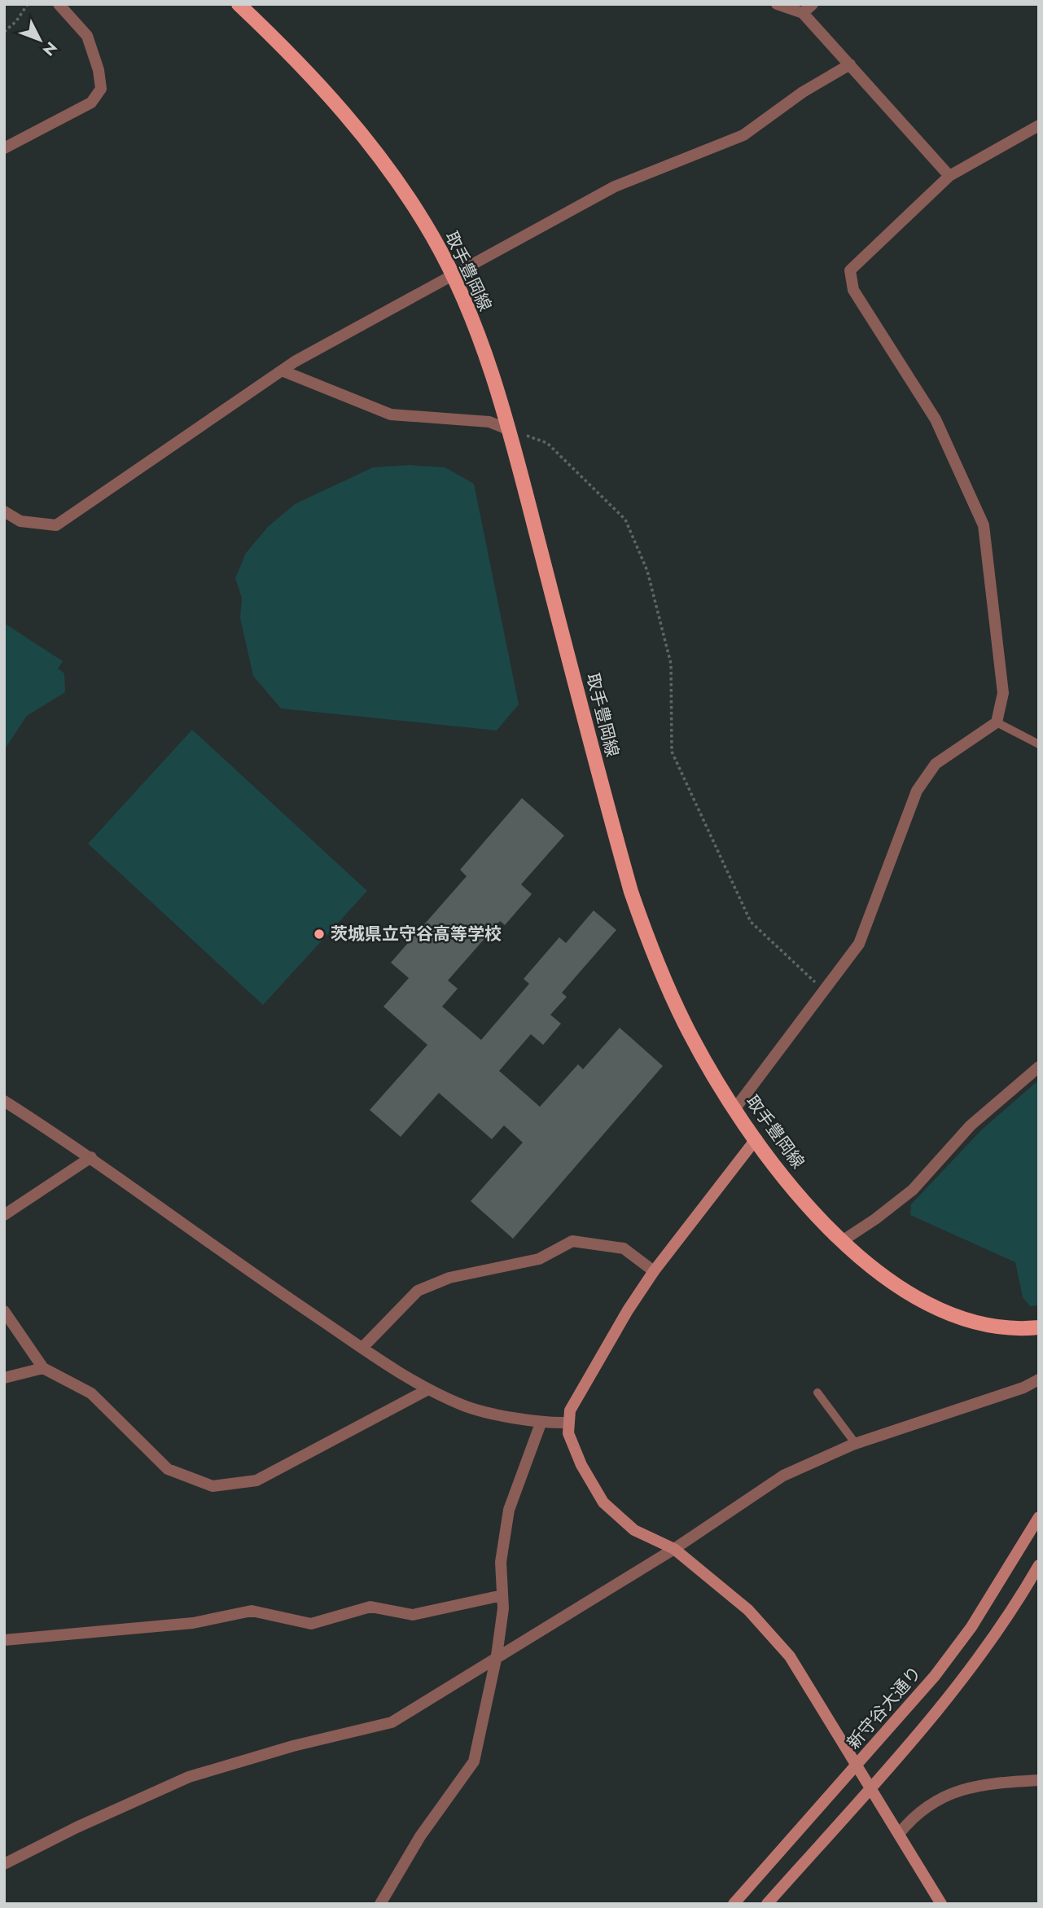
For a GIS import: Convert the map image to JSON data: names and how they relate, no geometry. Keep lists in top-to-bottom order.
{
  "streets": {
    "main road": ["取手豊岡線"],
    "street": ["新守谷大通り"]
  },
  "places": ["茨城県立守谷高等学校"],
  "north": "bottom right"
}
